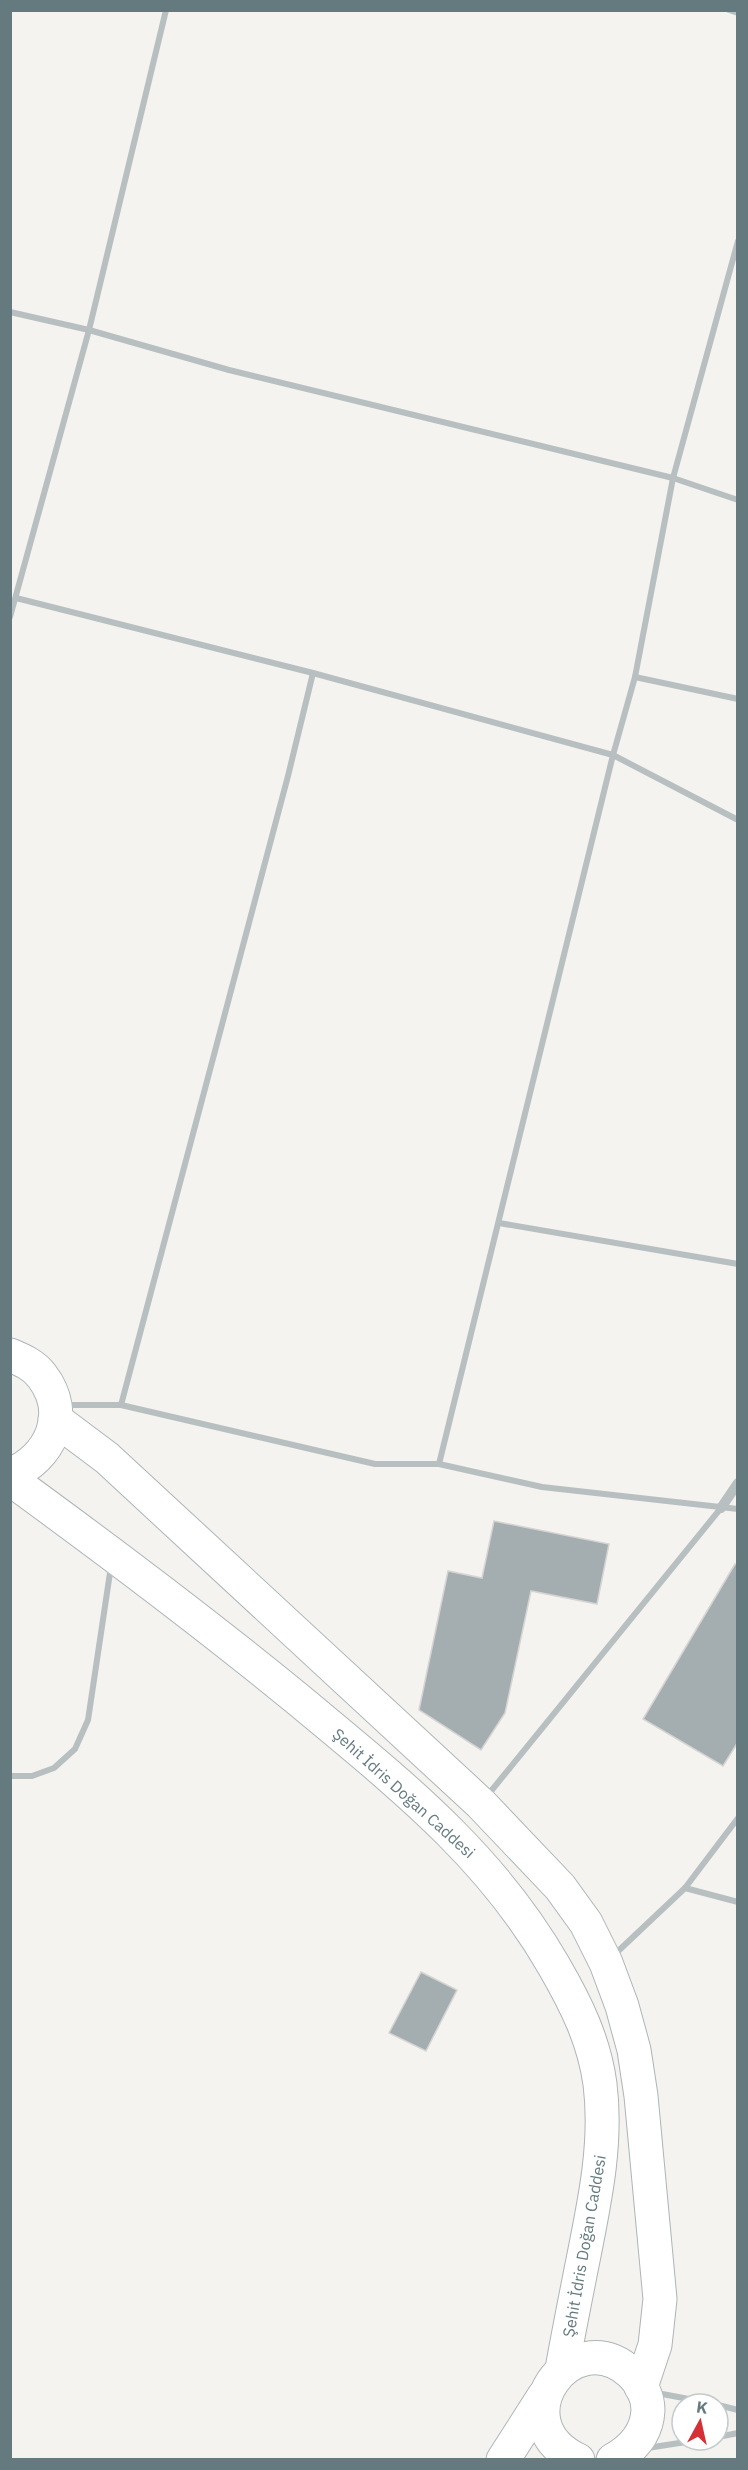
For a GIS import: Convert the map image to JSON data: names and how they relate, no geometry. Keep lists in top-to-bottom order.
{
  "streets": {
    "main road": ["Şehit İdris Doğan Caddesi"]
  },
  "north": "top"
}
